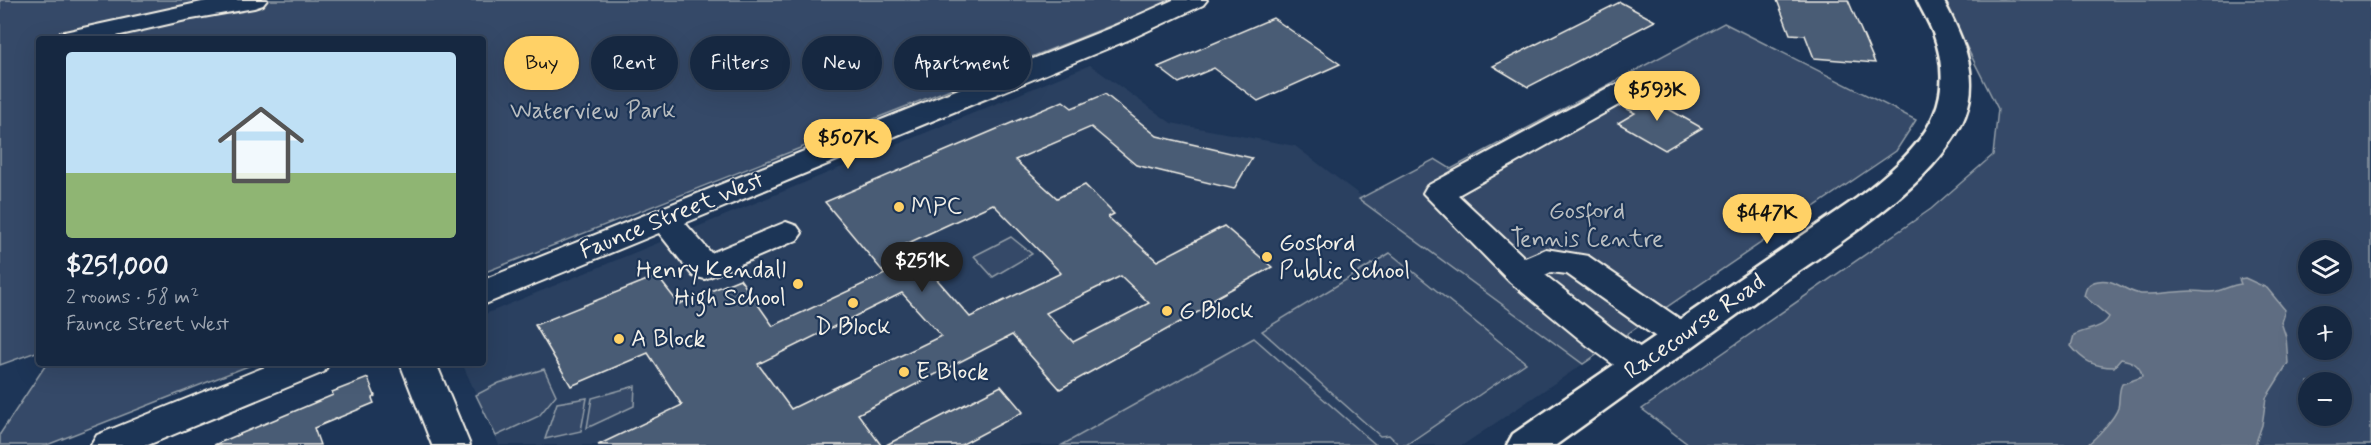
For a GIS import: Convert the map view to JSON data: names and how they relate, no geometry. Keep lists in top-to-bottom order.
{
  "streets": {
    "main road": ["Racecourse Road"],
    "street": ["Faunce Street West"]
  },
  "parks": ["Waterview Park", "Gosford Tennis Centre"],
  "places": [
    "MPC",
    "Gosford Public School",
    "Henry Kendall High School",
    "D Block",
    "G Block",
    "A Block",
    "E Block"
  ],
  "page": {
    "chip": [
      "Buy",
      "Rent",
      "Filters",
      "New",
      "Apartment"
    ],
    "list": [
      {
        "name": "$251,000",
        "note": "2 rooms · 58 m² · Faunce Street West"
      }
    ],
    "price": [
      "$593K",
      "$507K",
      "$447K",
      "$251K"
    ],
    "map_buttons": ["+", "−"]
  }
}
